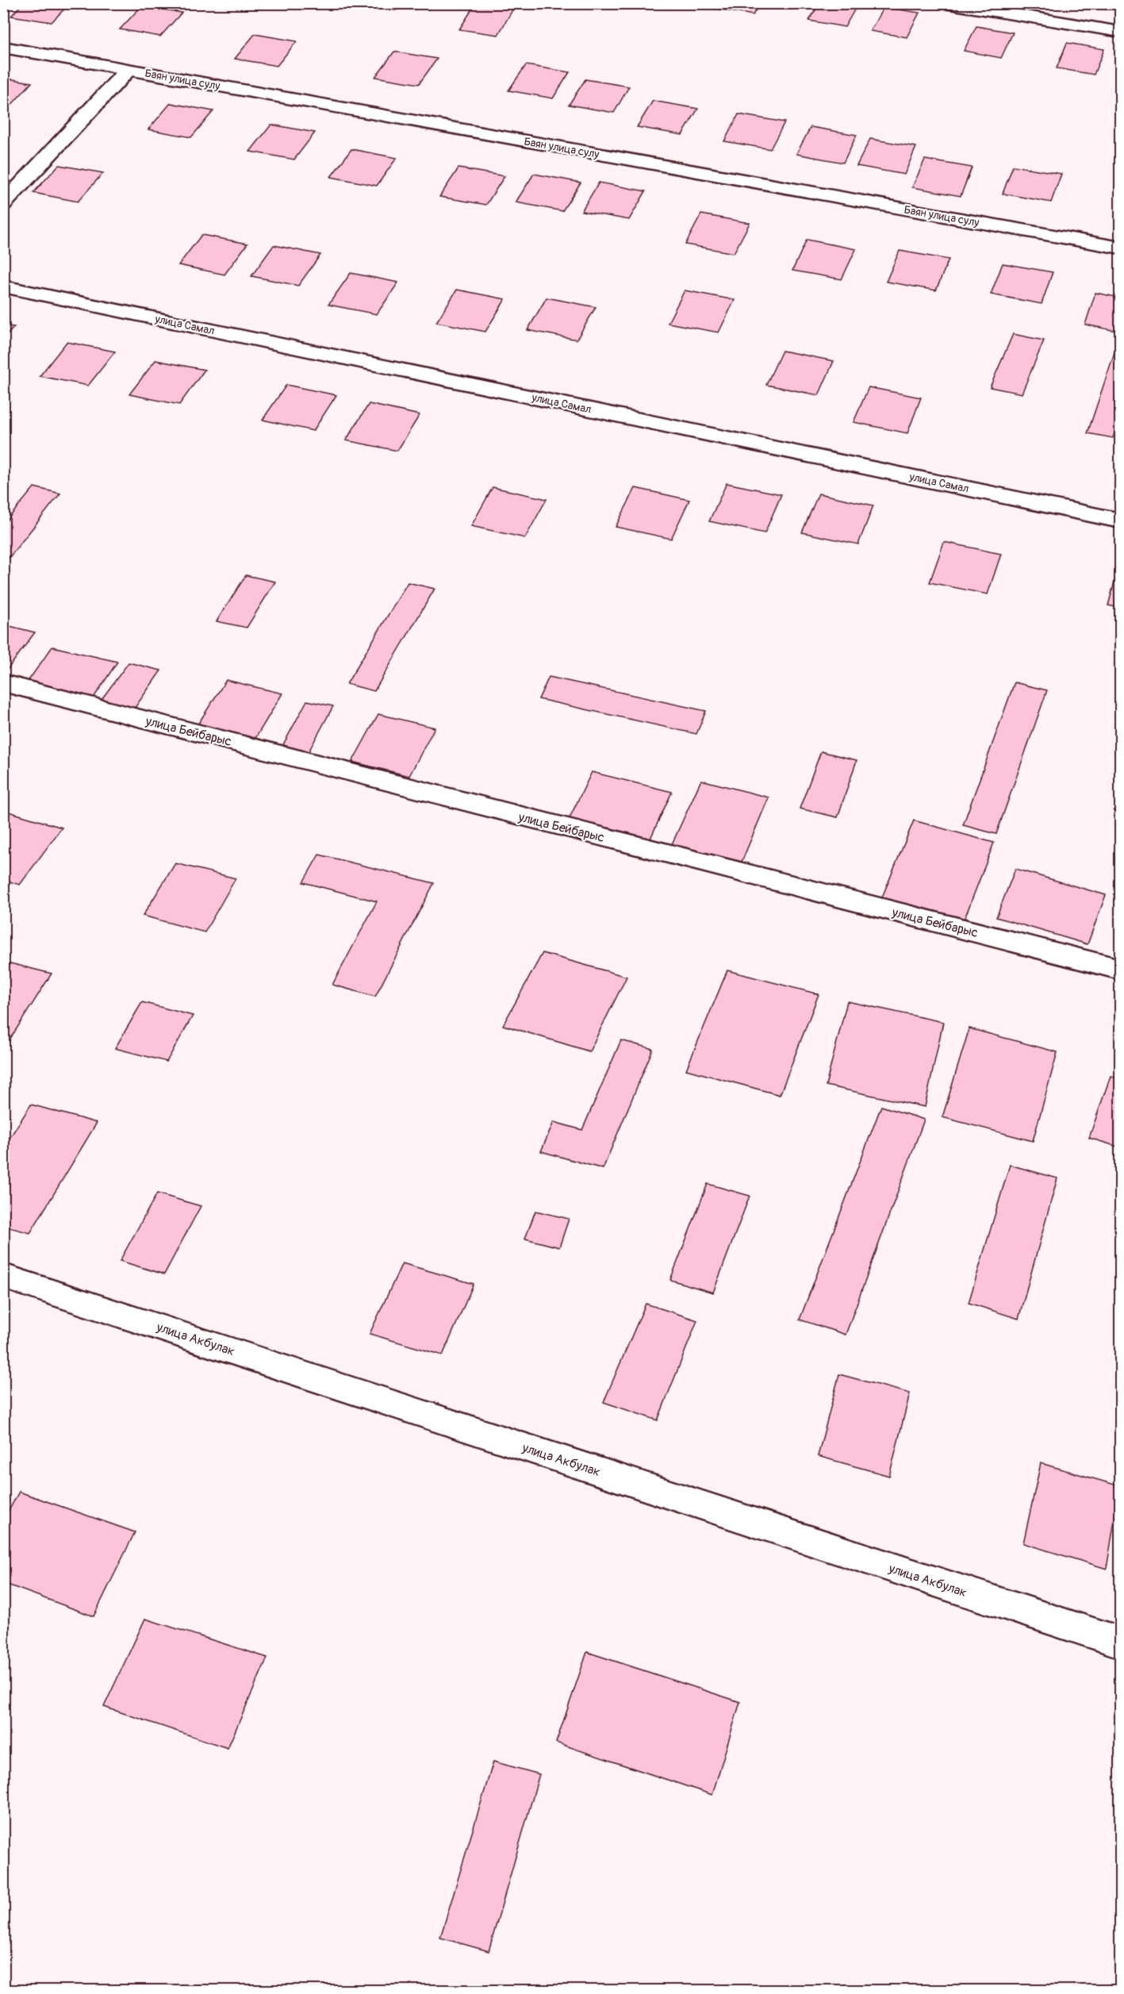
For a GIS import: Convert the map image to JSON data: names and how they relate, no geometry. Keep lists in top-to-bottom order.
{
  "streets": {
    "street": [
      "Баян улица сулу",
      "улица Самал",
      "улица Бейбарыс",
      "улица Акбулак"
    ]
  }
}
